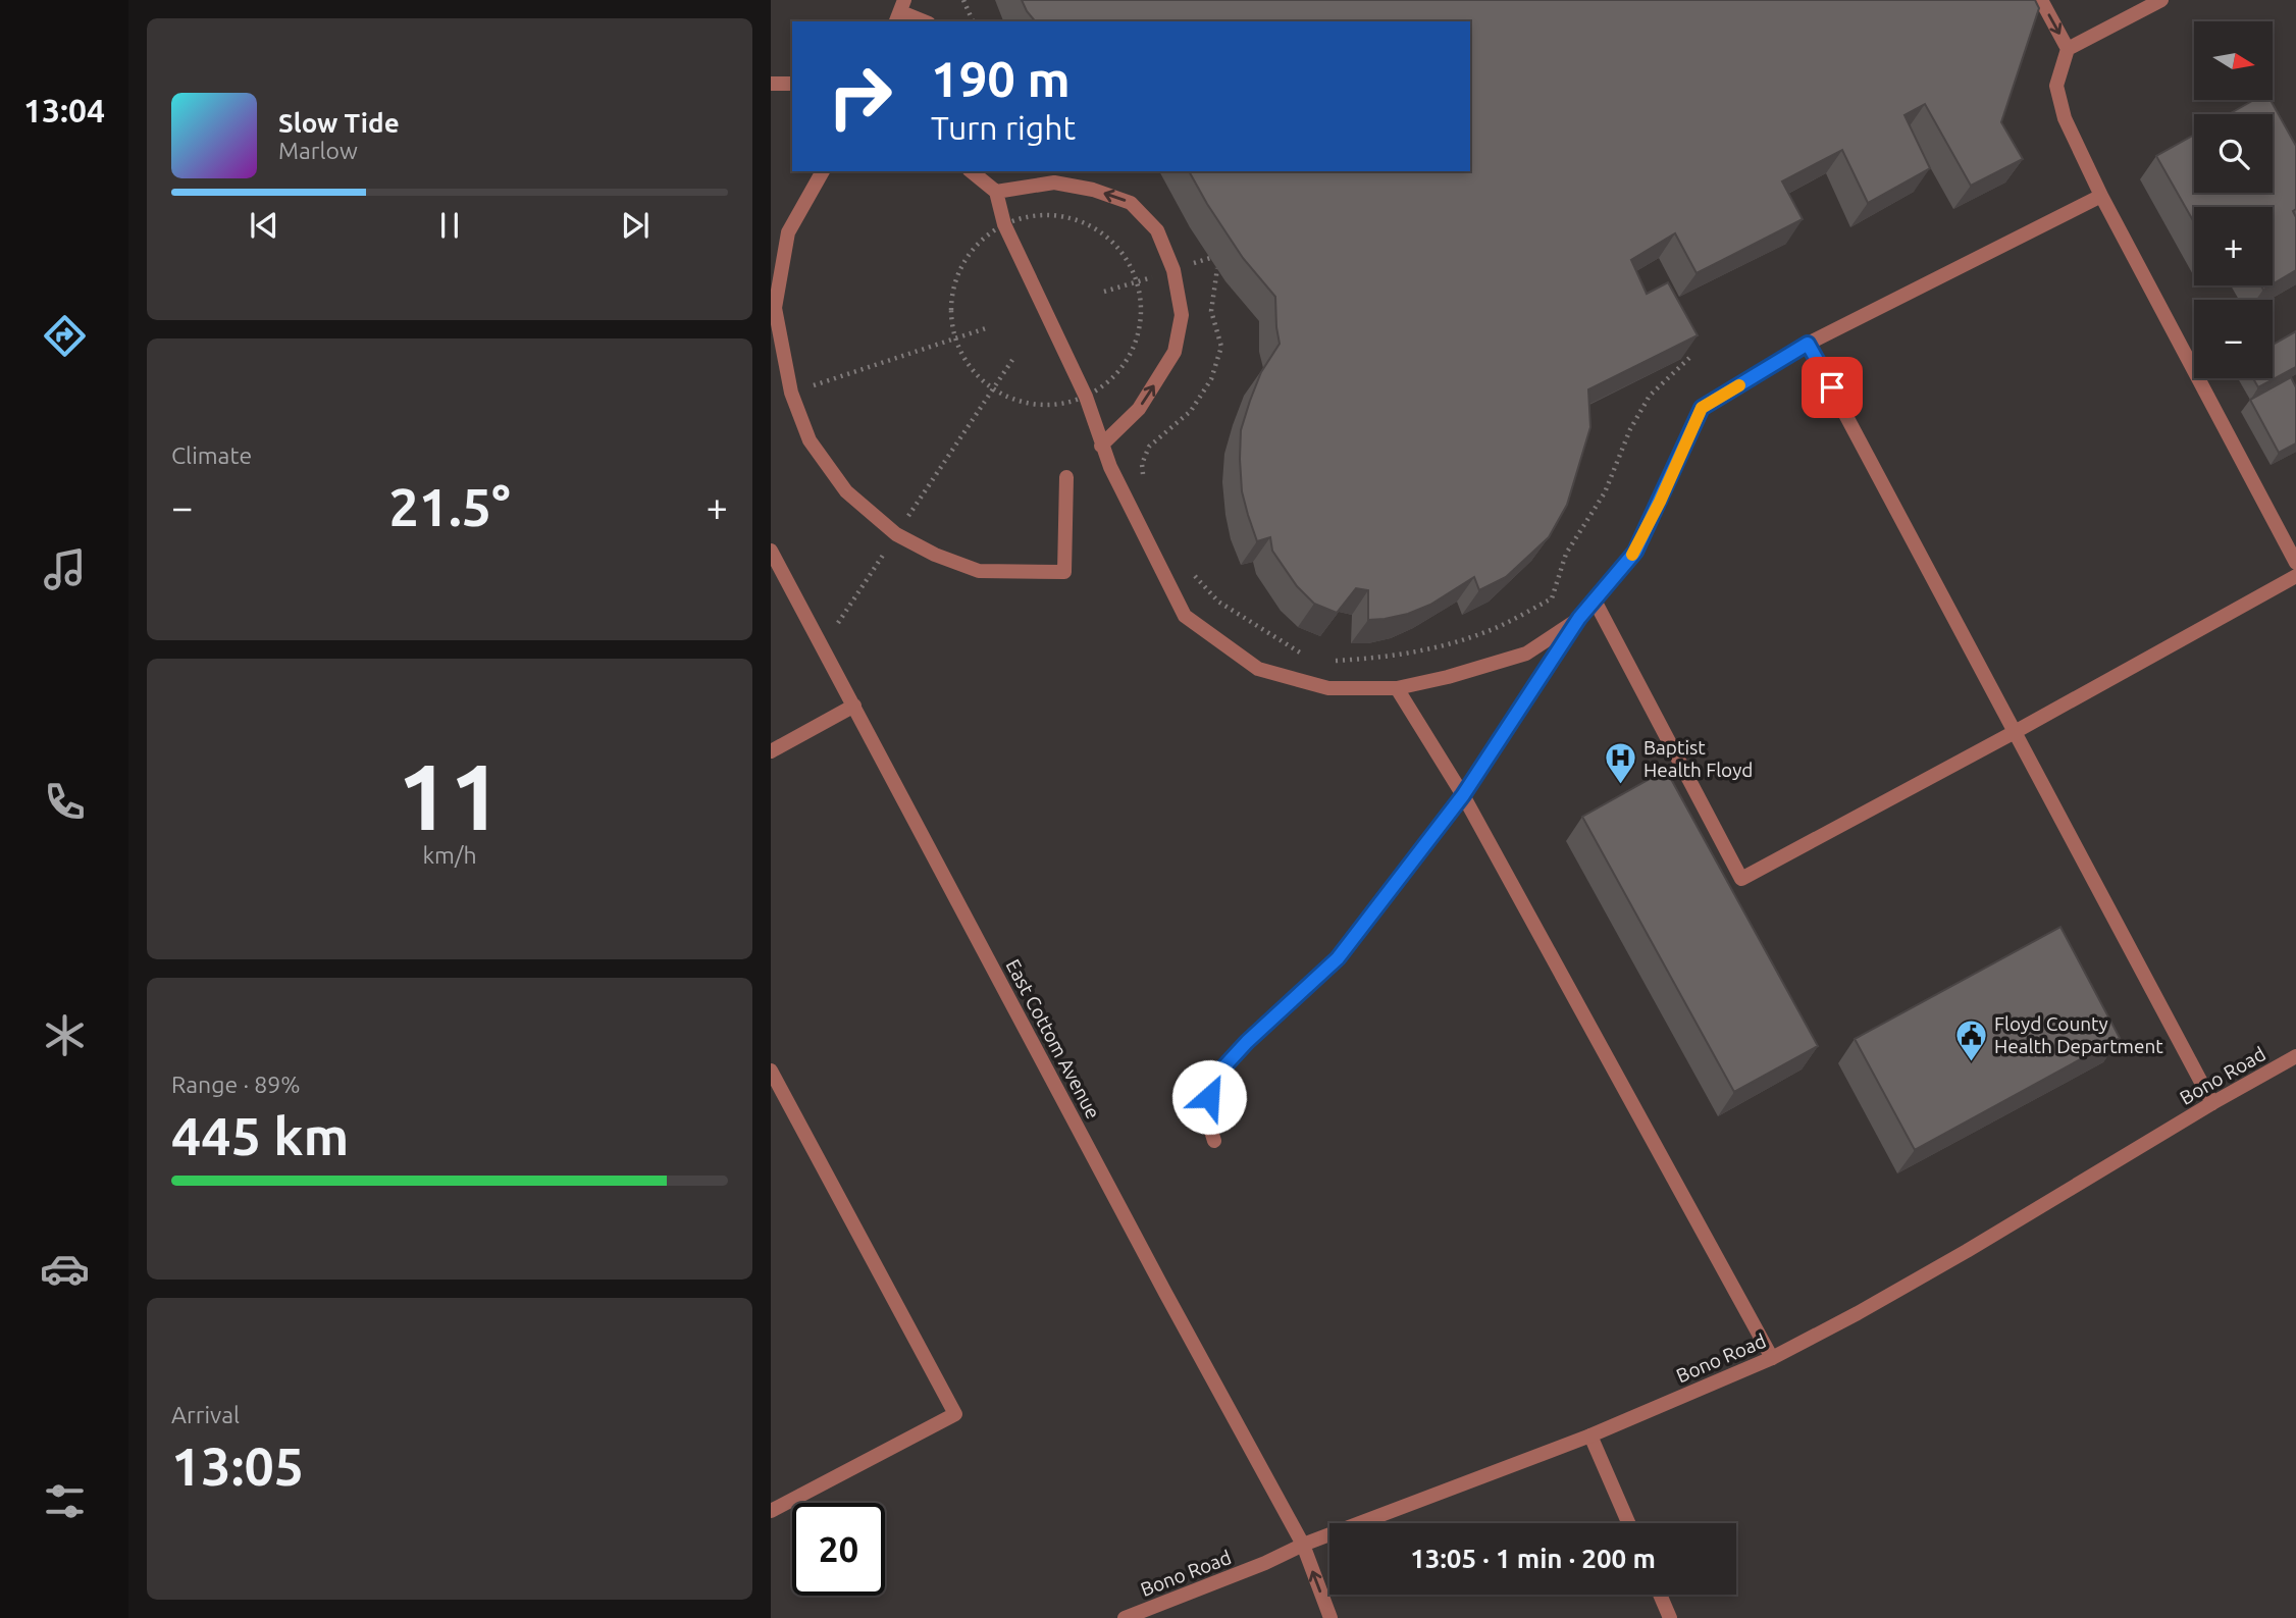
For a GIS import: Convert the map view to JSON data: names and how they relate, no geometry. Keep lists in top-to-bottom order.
{
  "streets": {
    "street": ["East Cottom Avenue", "Bono Road"]
  },
  "crossings": [
    ["East Cottom Avenue", "Bono Road"]
  ],
  "places": {
    "hospital": ["Baptist Health Floyd"],
    "public building": ["Floyd County Health Department"]
  },
  "north": "right",
  "page": {
    "tabs": "13:04",
    "map_buttons": ["+", "−"],
    "turn": ["190 m", "Turn right"],
    "song": ["Slow Tide", "Marlow"],
    "tile": [
      "Climate",
      ["11", "km/h"],
      ["Range · 89%", "445 km"],
      ["Arrival", "13:05"]
    ],
    "heat": ["−", "21.5°", "+"],
    "limit": "20",
    "trip": "13:05 · 1 min · 200 m"
  }
}
